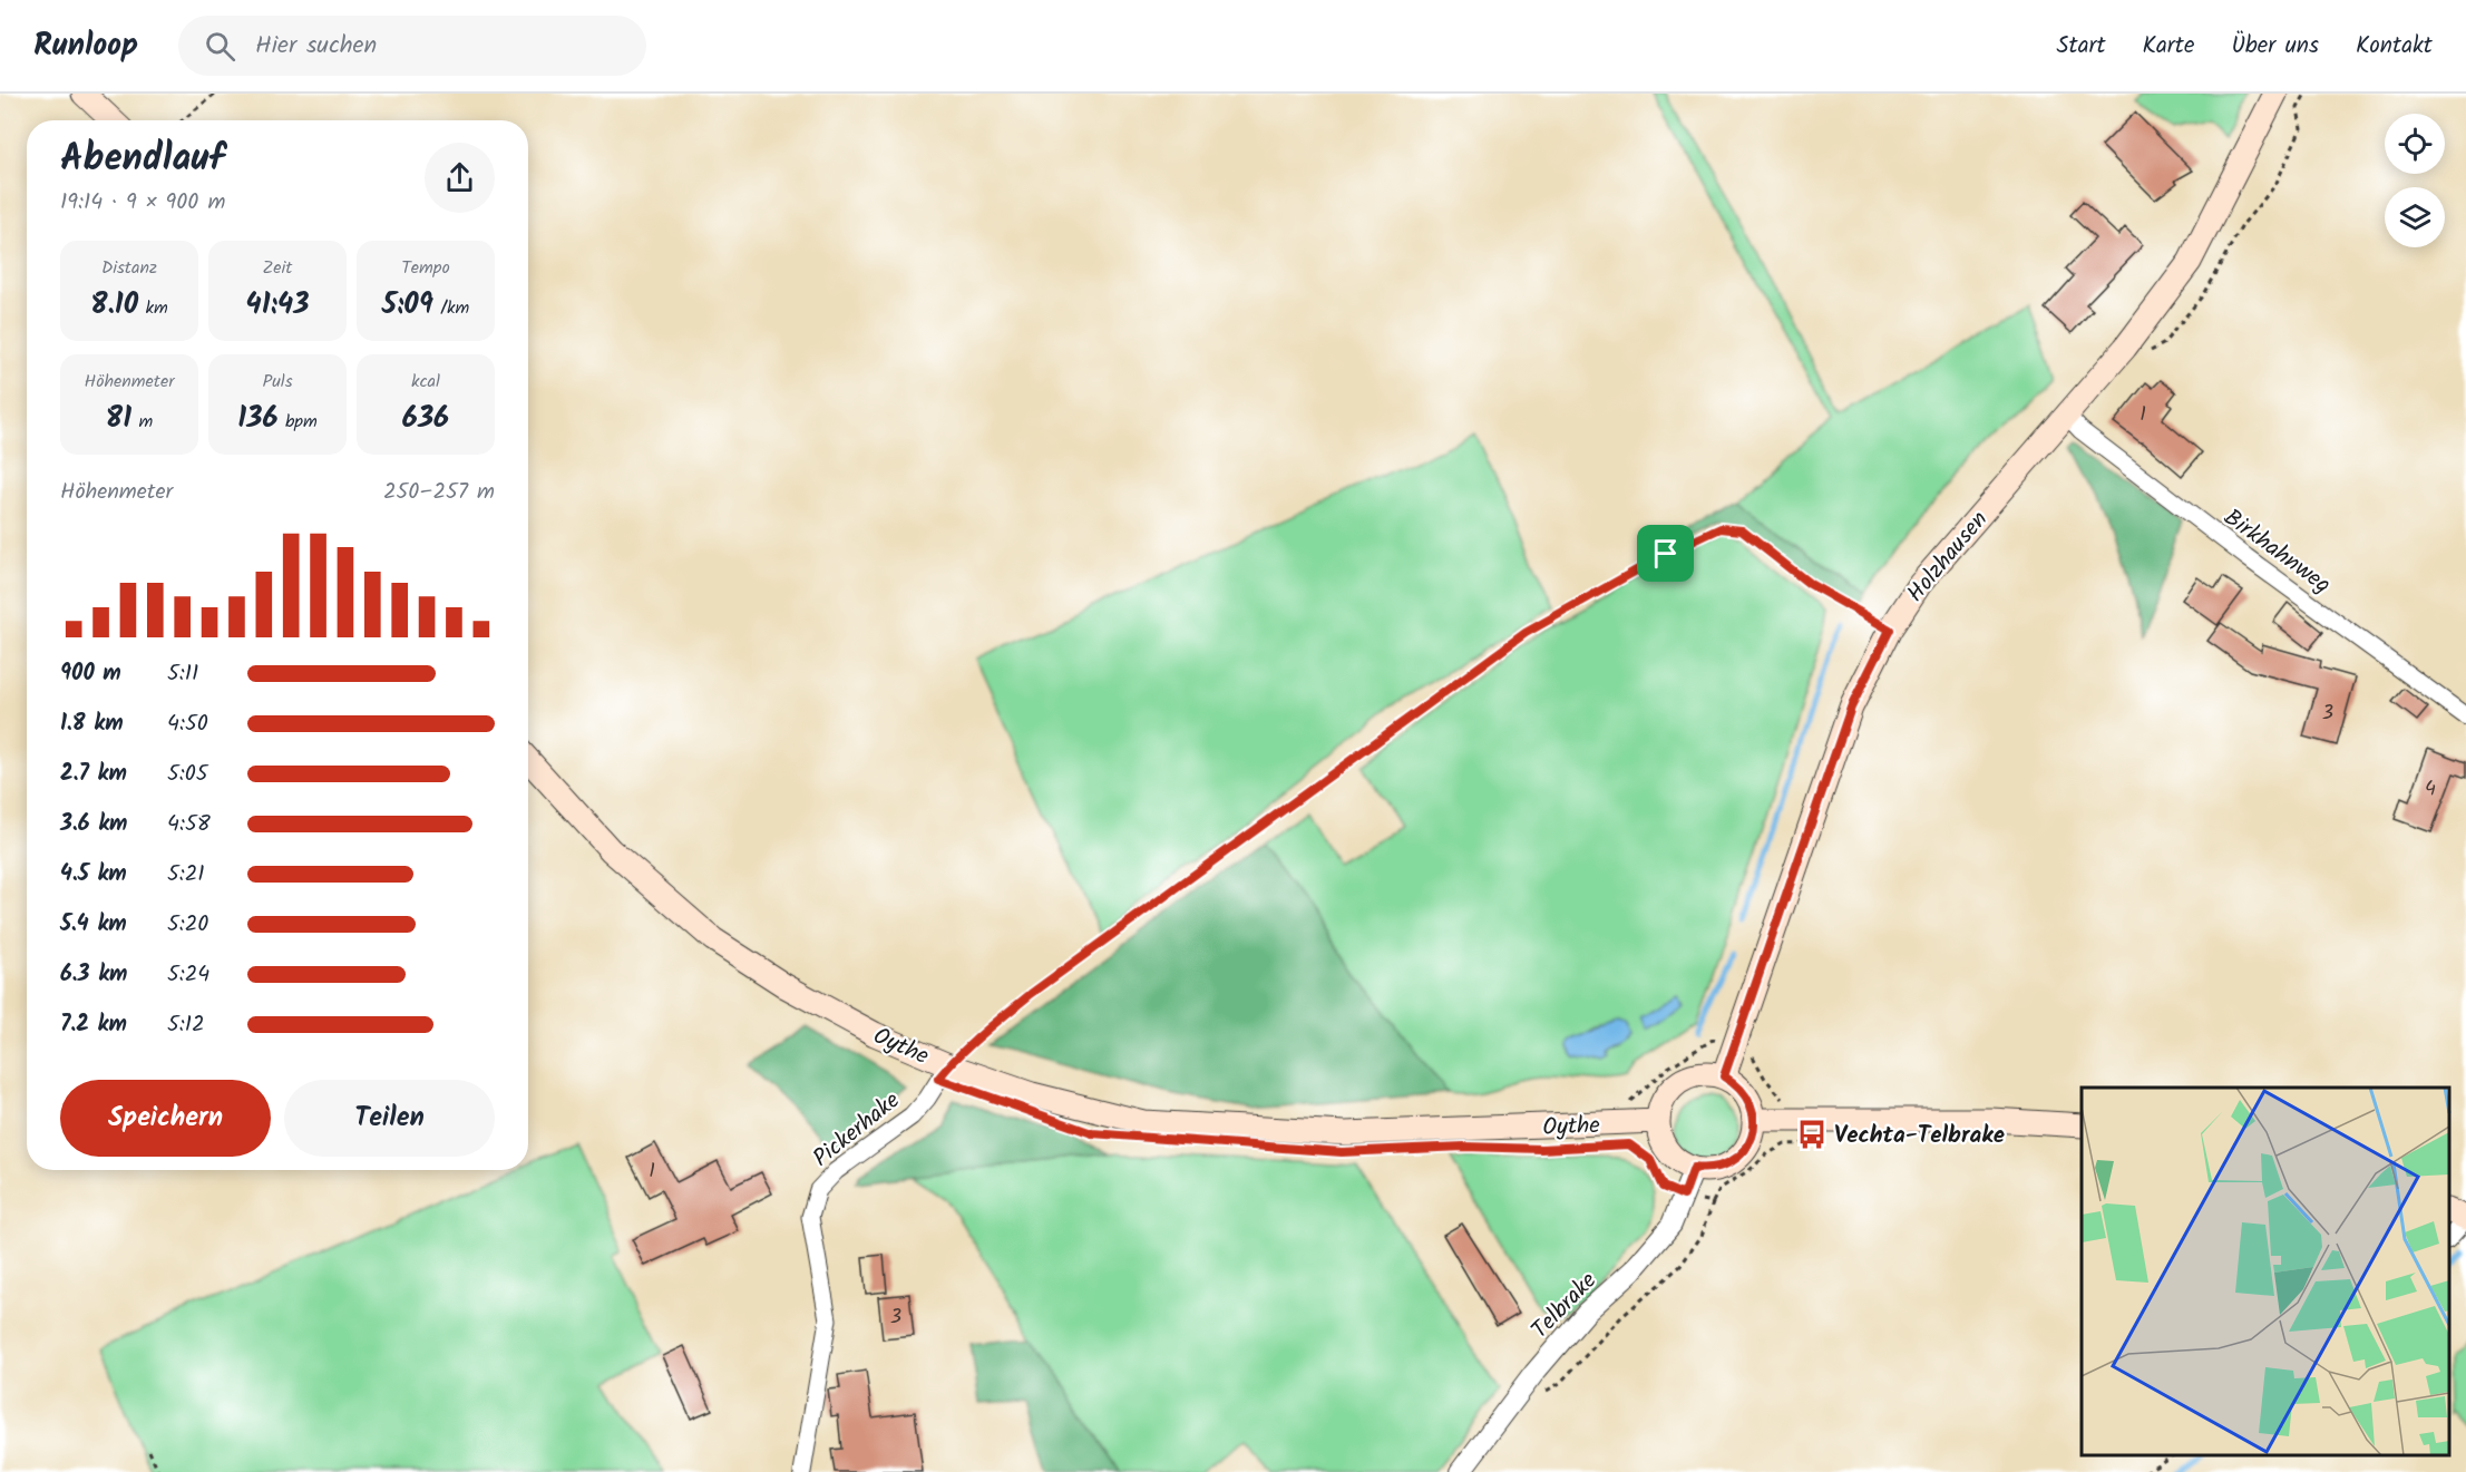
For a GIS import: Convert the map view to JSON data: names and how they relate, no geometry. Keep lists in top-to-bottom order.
{
  "streets": {
    "main road": ["Holzhausen", "Oythe"],
    "street": ["Birkhahnweg", "Pickerhake", "Telbrake"]
  },
  "crossings": [
    ["Birkhahnweg", "Holzhausen"],
    ["Holzhausen", "Oythe"],
    ["Holzhausen", "Telbrake"],
    ["Oythe", "Pickerhake"],
    ["Oythe", "Telbrake"]
  ],
  "places": {
    "bus stop": ["Vechta-Telbrake"]
  },
  "house_numbers": [
    "1",
    "3",
    "4",
    "1",
    "3"
  ],
  "page": {
    "header": "Runloop",
    "search": "Hier suchen",
    "nav": [
      "Start",
      "Karte",
      "Über uns",
      "Kontakt"
    ],
    "heading": ["Abendlauf", "19:14 · 9 × 900 m"],
    "stats": [
      ["Distanz", "8.10 km"],
      ["Zeit", "41:43"],
      ["Tempo", "5:09 /km"],
      ["Höhenmeter", "81 m"],
      ["Puls", "136 bpm"],
      ["kcal", "636"]
    ],
    "chart": ["Höhenmeter", "250–257 m"],
    "list": [
      {
        "name": "900 m",
        "note": "5:11"
      },
      {
        "name": "1.8 km",
        "note": "4:50"
      },
      {
        "name": "2.7 km",
        "note": "5:05"
      },
      {
        "name": "3.6 km",
        "note": "4:58"
      },
      {
        "name": "4.5 km",
        "note": "5:21"
      },
      {
        "name": "5.4 km",
        "note": "5:20"
      },
      {
        "name": "6.3 km",
        "note": "5:24"
      },
      {
        "name": "7.2 km",
        "note": "5:12"
      }
    ],
    "buttons": ["Speichern", "Teilen"]
  }
}
